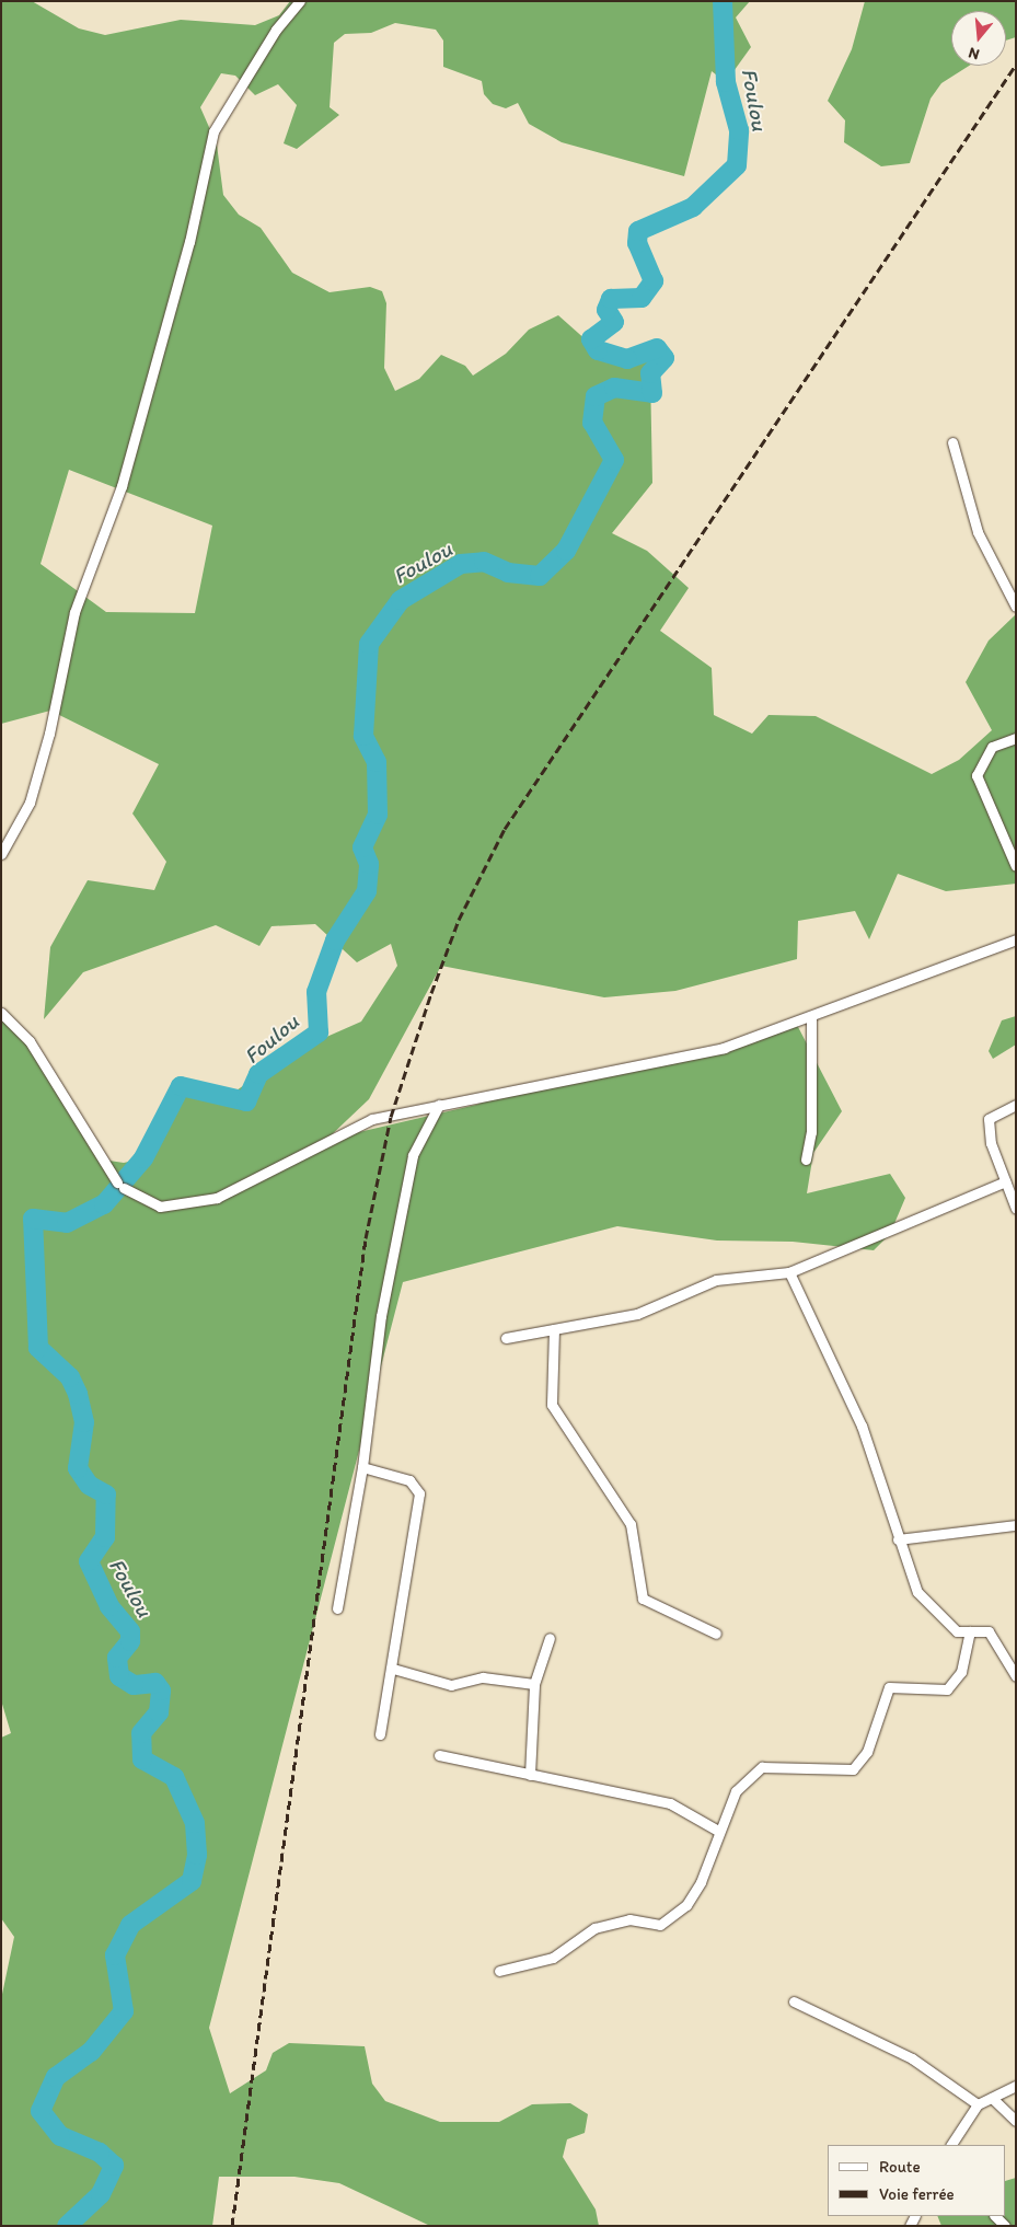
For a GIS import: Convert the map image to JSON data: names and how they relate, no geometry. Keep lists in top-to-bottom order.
{
  "water": ["Foulou"],
  "legend": ["Route", "Voie ferrée"],
  "north": "bottom"
}
